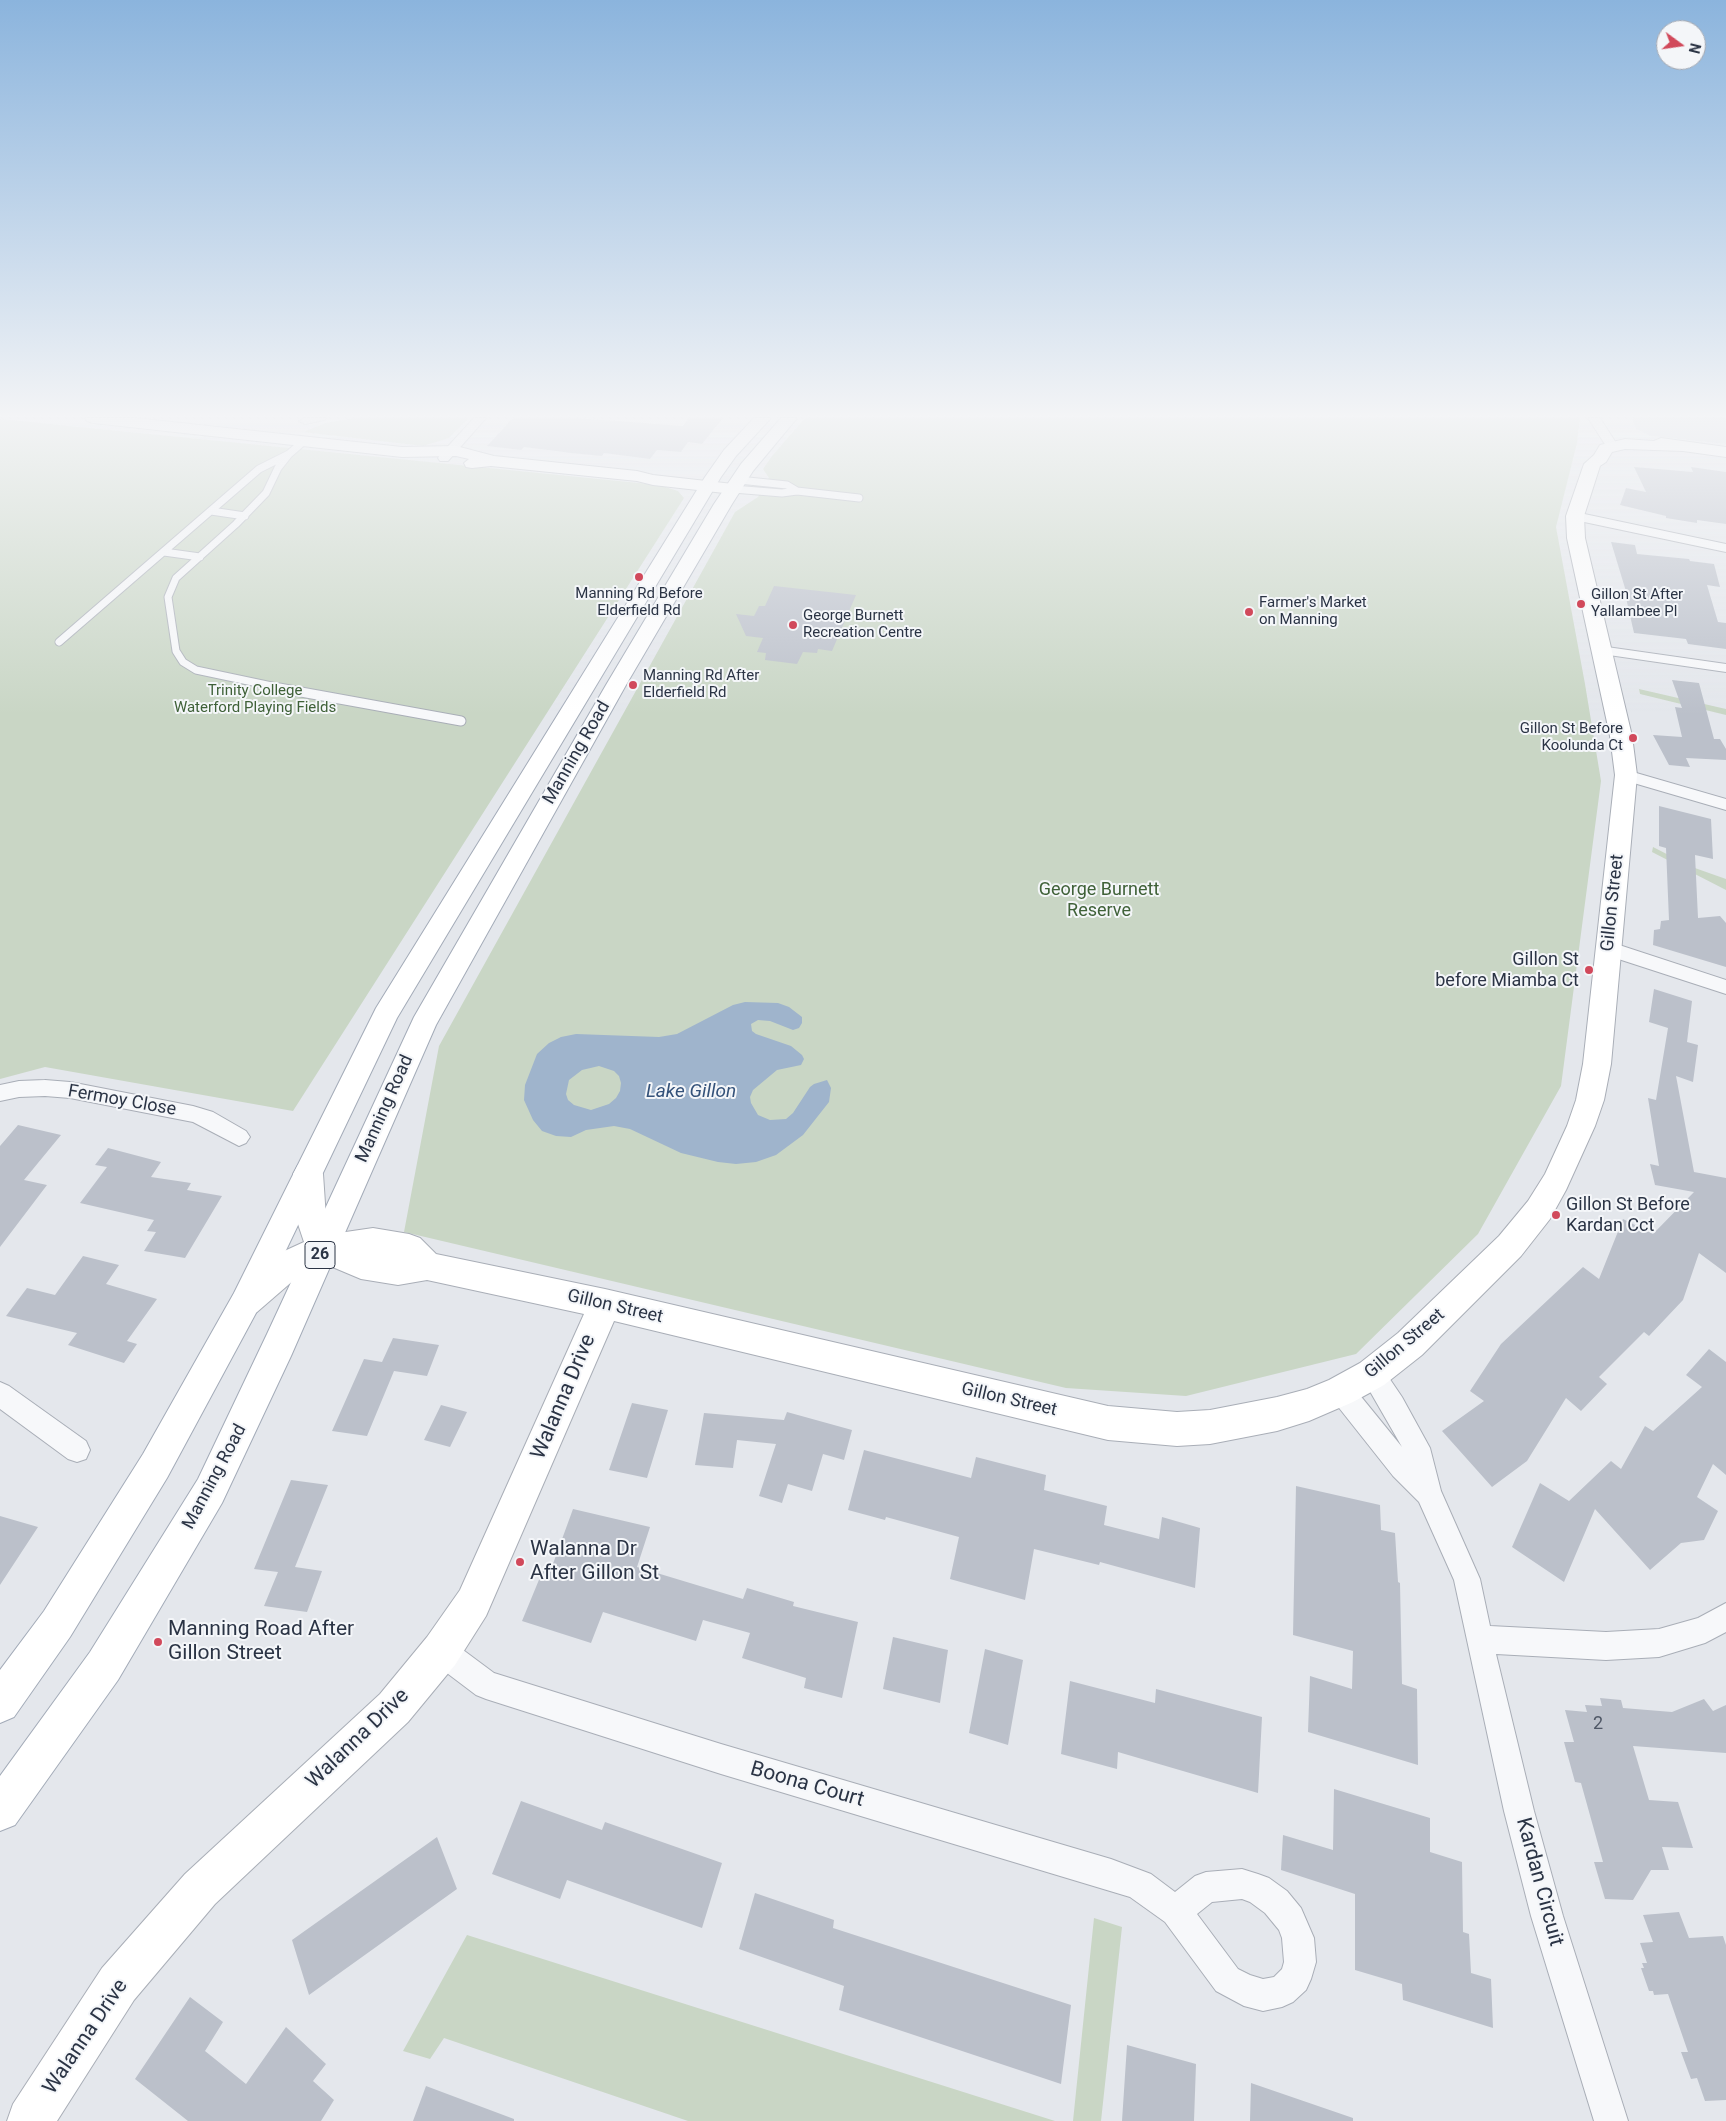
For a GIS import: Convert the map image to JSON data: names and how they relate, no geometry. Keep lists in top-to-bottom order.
{
  "streets": {
    "street": [
      "Manning Road",
      "Gillon Street",
      "Fermoy Close",
      "26",
      "Walanna Drive",
      "Boona Court",
      "Kardan Circuit"
    ]
  },
  "crossings": [
    ["Manning Road", "Gillon Street"],
    ["Gillon Street", "Walanna Drive"],
    ["Gillon Street", "Kardan Circuit"],
    ["Walanna Drive", "Boona Court"]
  ],
  "water": ["Lake Gillon"],
  "parks": ["Trinity College Waterford Playing Fields", "George Burnett Reserve"],
  "places": [
    "Manning Rd Before Elderfield Rd",
    "Gillon St After Yallambee Pl",
    "Farmer's Market on Manning",
    "George Burnett Recreation Centre",
    "Manning Rd After Elderfield Rd",
    "Gillon St Before Koolunda Ct",
    "Gillon St before Miamba Ct",
    "Gillon St Before Kardan Cct",
    "Walanna Dr After Gillon St",
    "Manning Road After Gillon Street"
  ],
  "house_numbers": ["2"],
  "north": "right"
}
